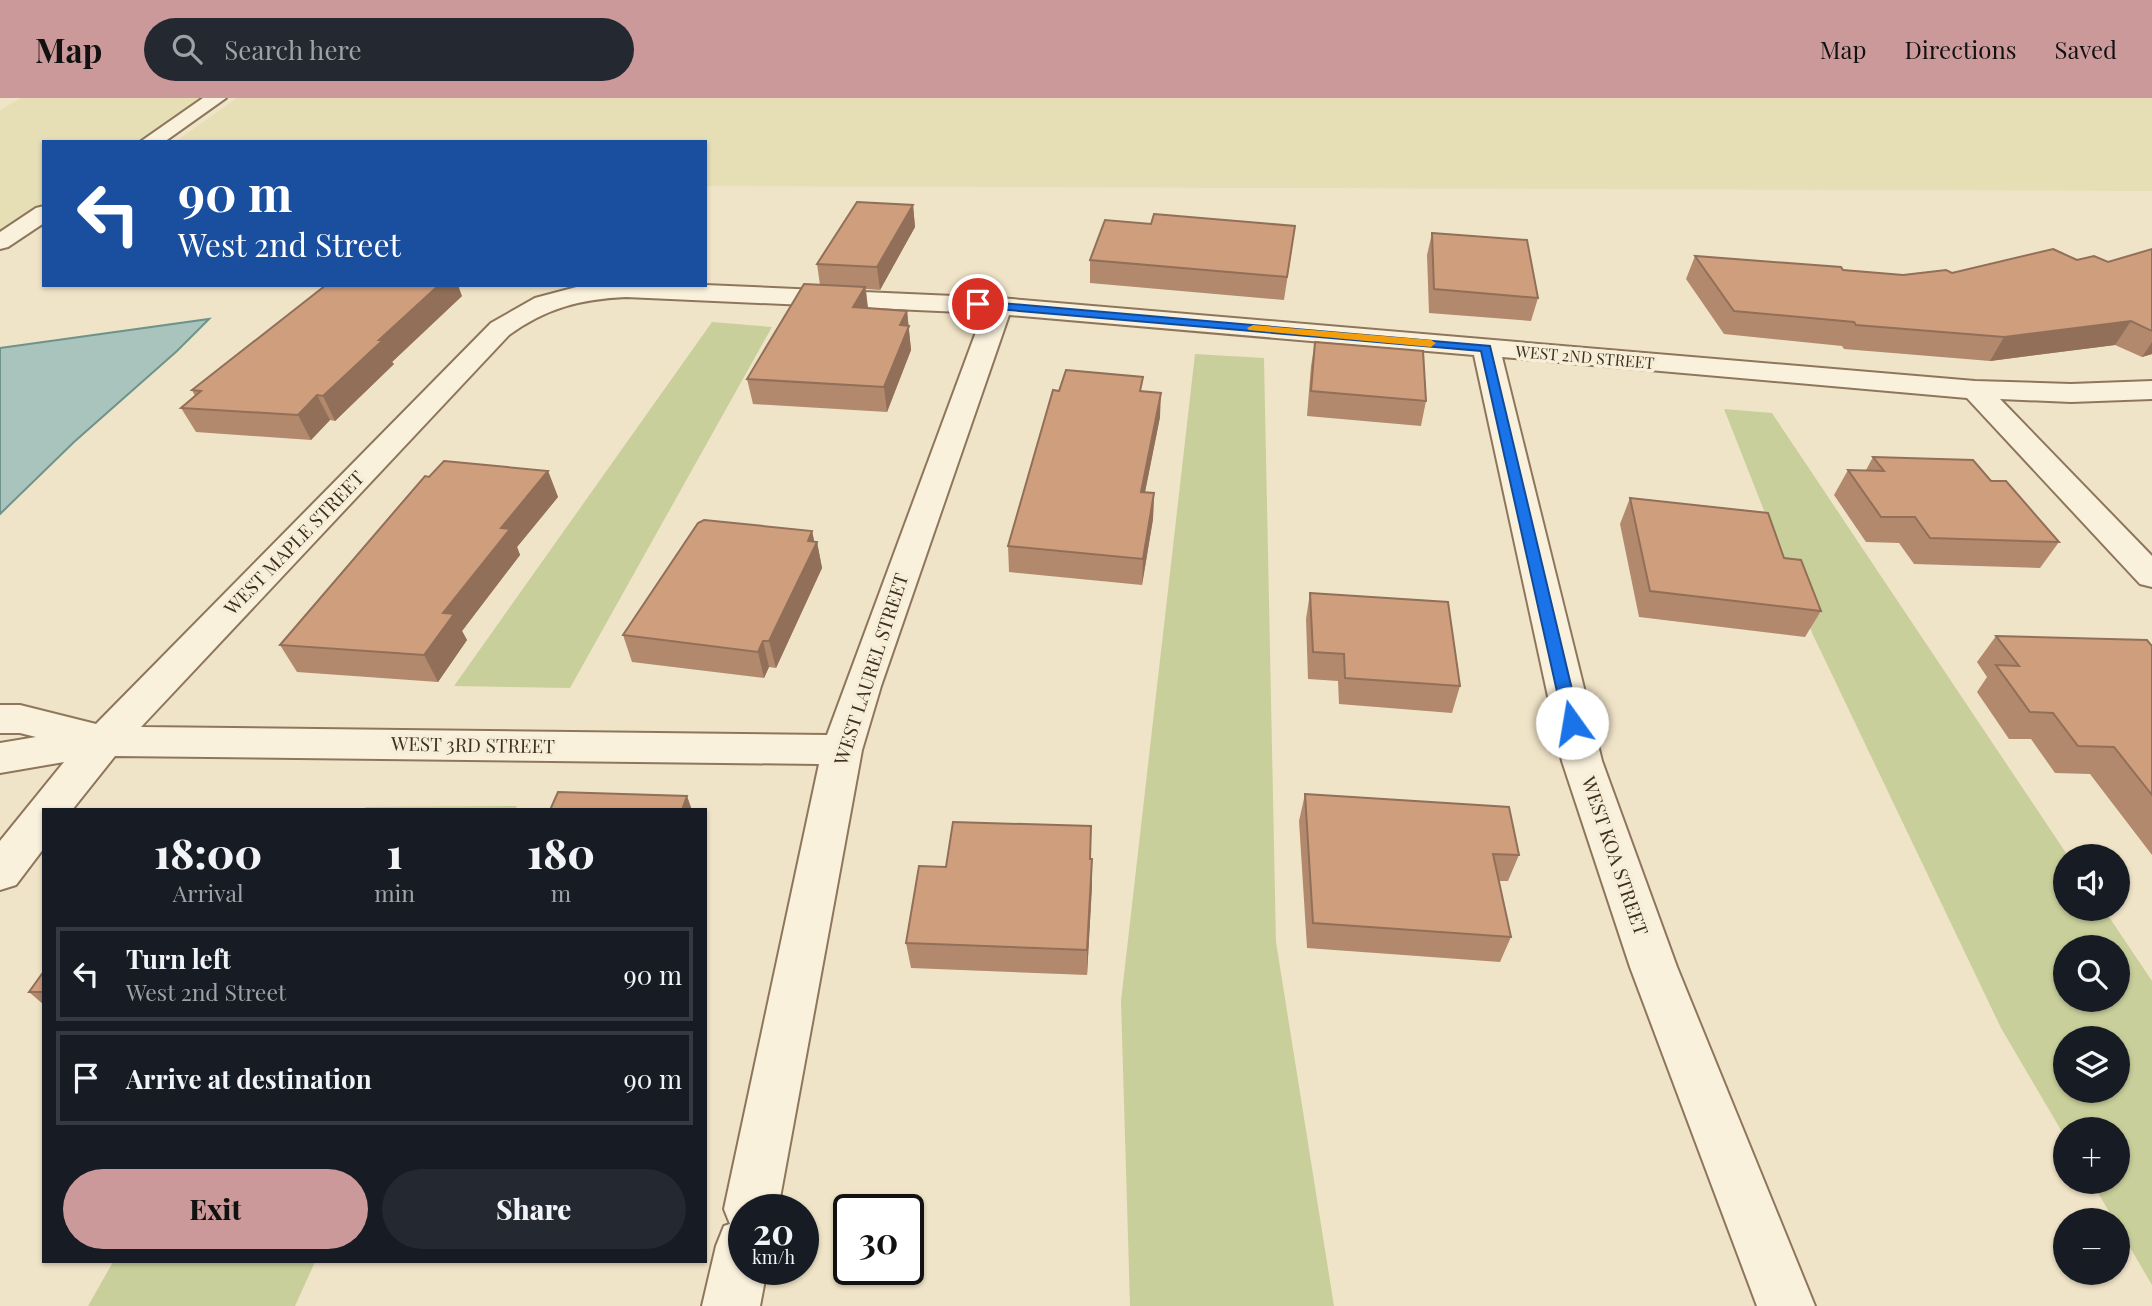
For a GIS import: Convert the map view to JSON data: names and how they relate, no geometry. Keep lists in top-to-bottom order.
{
  "streets": {
    "street": [
      "WEST 2ND STREET",
      "WEST MAPLE STREET",
      "WEST LAUREL STREET",
      "WEST 3RD STREET",
      "WEST KOA STREET"
    ]
  },
  "crossings": [
    ["WEST 2ND STREET", "WEST MAPLE STREET"],
    ["WEST 2ND STREET", "WEST LAUREL STREET"],
    ["WEST 2ND STREET", "WEST KOA STREET"],
    ["WEST MAPLE STREET", "WEST 3RD STREET"],
    ["WEST LAUREL STREET", "WEST 3RD STREET"]
  ],
  "page": {
    "header": "Map",
    "search": "Search here",
    "nav": ["Map", "Directions", "Saved"],
    "turn": ["90 m", "West 2nd Street"],
    "eta": [
      "18:00",
      "Arrival",
      "1",
      "min",
      "180",
      "m"
    ],
    "map_buttons": ["+", "−"],
    "list": [
      {
        "name": "Turn left",
        "note": "West 2nd Street",
        "value": "90 m"
      },
      {
        "name": "Arrive at destination",
        "value": "90 m"
      }
    ],
    "buttons": ["Exit", "Share"],
    "speed": "20 km/h",
    "limit": "30"
  }
}
